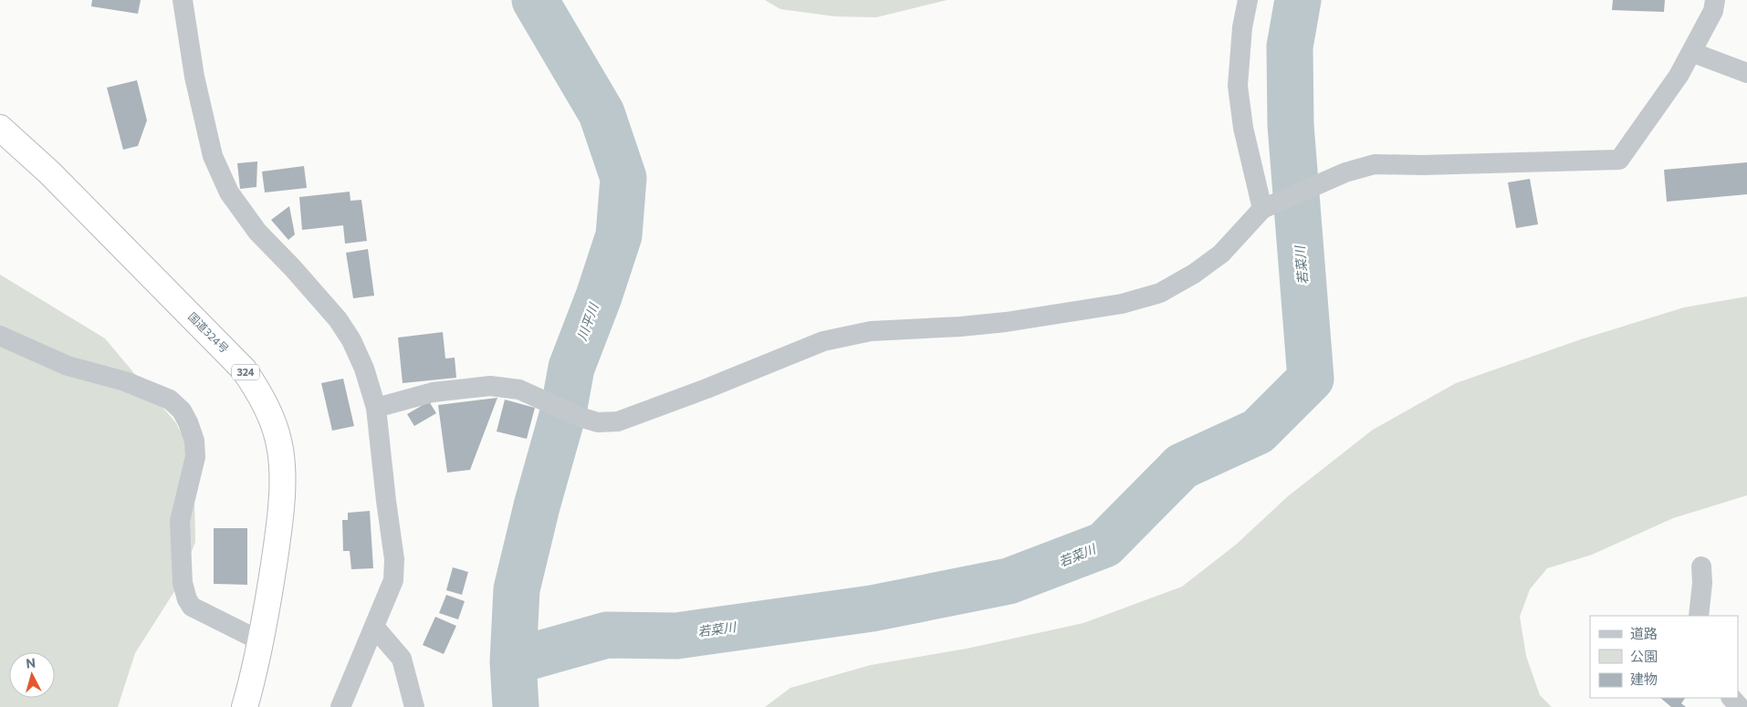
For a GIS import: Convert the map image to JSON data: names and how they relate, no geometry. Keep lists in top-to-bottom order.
{
  "streets": {
    "highway": ["国道324号", "324"]
  },
  "water": ["若菜川", "川平川"],
  "legend": ["道路", "公園", "建物"],
  "north": "top"
}
